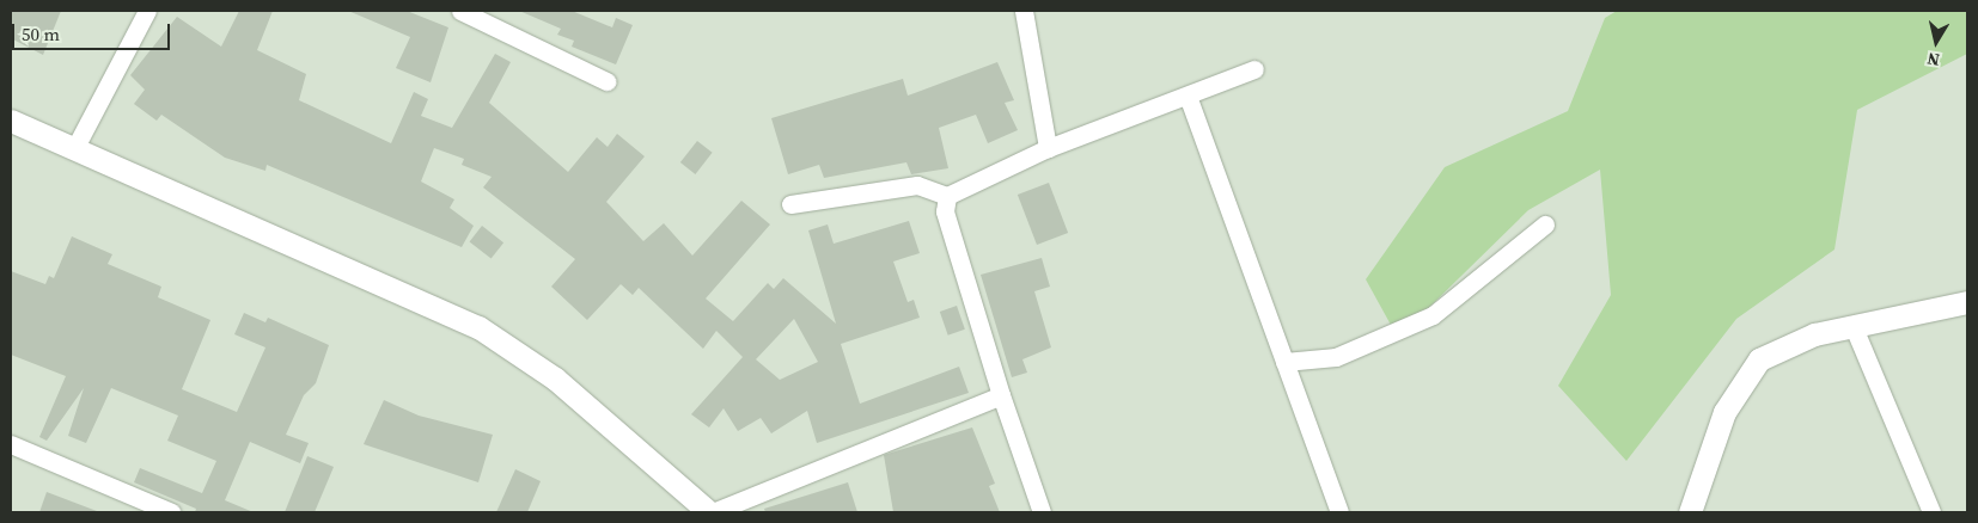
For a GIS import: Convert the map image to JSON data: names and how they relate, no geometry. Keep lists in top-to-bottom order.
{
  "scale_bar": "50 m",
  "north": "bottom"
}
